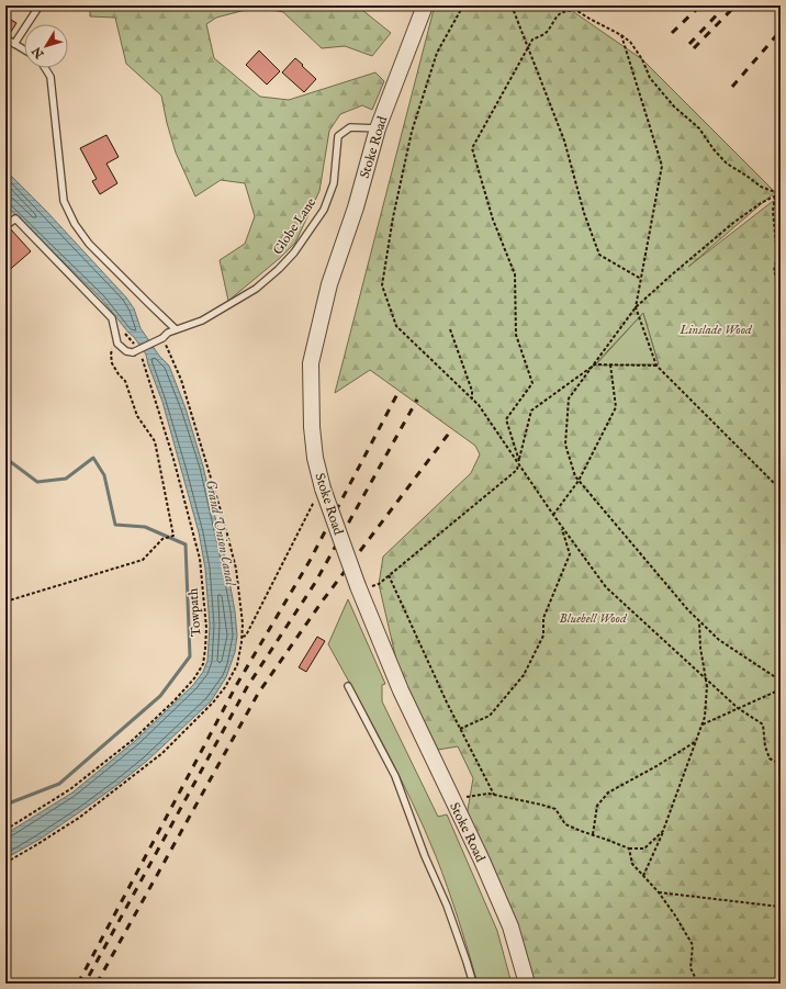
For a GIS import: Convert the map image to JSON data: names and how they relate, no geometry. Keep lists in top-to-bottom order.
{
  "streets": {
    "street": ["Stoke Road"],
    "lane": ["Globe Lane"],
    "path": ["Towpath"]
  },
  "crossings": [
    ["Stoke Road", "Globe Lane"]
  ],
  "water": ["Grand Union Canal"],
  "parks": ["Linslade Wood", "Bluebell Wood"],
  "north": "bottom left"
}
